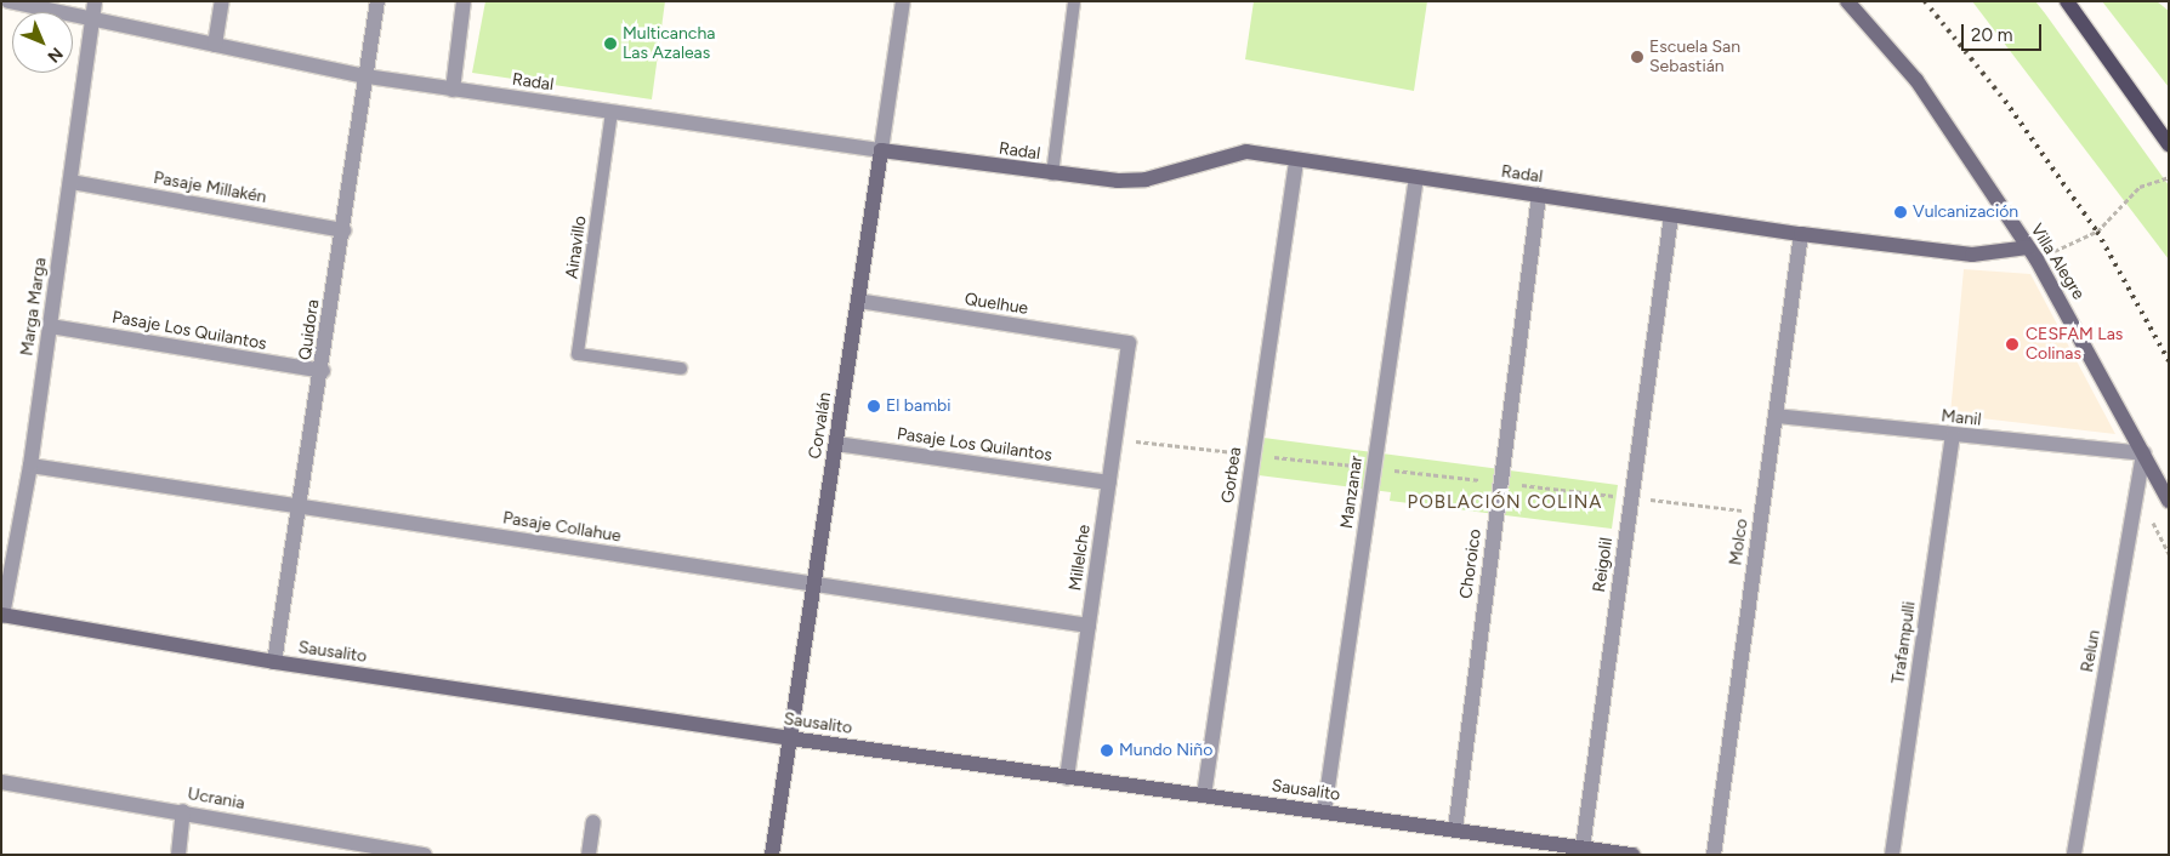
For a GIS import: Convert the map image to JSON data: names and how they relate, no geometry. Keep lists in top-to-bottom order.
{
  "streets": {
    "street": [
      "Radal",
      "Pasaje Millakén",
      "Villa Alegre",
      "Quelhue",
      "Marga Marga",
      "Quidora",
      "Pasaje Los Quilantos",
      "Manil",
      "Corvalán",
      "Gorbea",
      "Manzanar",
      "Pasaje Collahue",
      "Molco",
      "Millelche",
      "Choroico",
      "Reigolil",
      "Trafampulli",
      "Relun",
      "Sausalito",
      "Ucrania"
    ],
    "lane": ["Ainavillo"]
  },
  "crossings": [
    ["Radal", "Ainavillo"],
    ["Radal", "Villa Alegre"],
    ["Radal", "Marga Marga"],
    ["Radal", "Quidora"],
    ["Radal", "Corvalán"],
    ["Radal", "Gorbea"],
    ["Radal", "Manzanar"],
    ["Radal", "Molco"],
    ["Radal", "Choroico"],
    ["Radal", "Reigolil"],
    ["Pasaje Millakén", "Marga Marga"],
    ["Pasaje Millakén", "Quidora"],
    ["Villa Alegre", "Manil"],
    ["Villa Alegre", "Relun"],
    ["Quelhue", "Corvalán"],
    ["Quelhue", "Millelche"],
    ["Marga Marga", "Pasaje Los Quilantos"],
    ["Marga Marga", "Pasaje Collahue"],
    ["Marga Marga", "Sausalito"],
    ["Quidora", "Pasaje Los Quilantos"],
    ["Quidora", "Pasaje Collahue"],
    ["Quidora", "Sausalito"],
    ["Pasaje Los Quilantos", "Corvalán"],
    ["Pasaje Los Quilantos", "Millelche"],
    ["Manil", "Molco"],
    ["Manil", "Trafampulli"],
    ["Manil", "Relun"],
    ["Corvalán", "Pasaje Collahue"],
    ["Corvalán", "Sausalito"],
    ["Gorbea", "Sausalito"],
    ["Manzanar", "Sausalito"],
    ["Pasaje Collahue", "Millelche"],
    ["Millelche", "Sausalito"],
    ["Choroico", "Sausalito"],
    ["Reigolil", "Sausalito"]
  ],
  "districts": ["POBLACIÓN COLINA"],
  "places": [
    "Multicancha Las Azaleas",
    "Escuela San Sebastián",
    "Vulcanización",
    "CESFAM Las Colinas",
    "El bambi",
    "Mundo Niño"
  ],
  "scale_bar": "20 m",
  "north": "bottom right"
}
